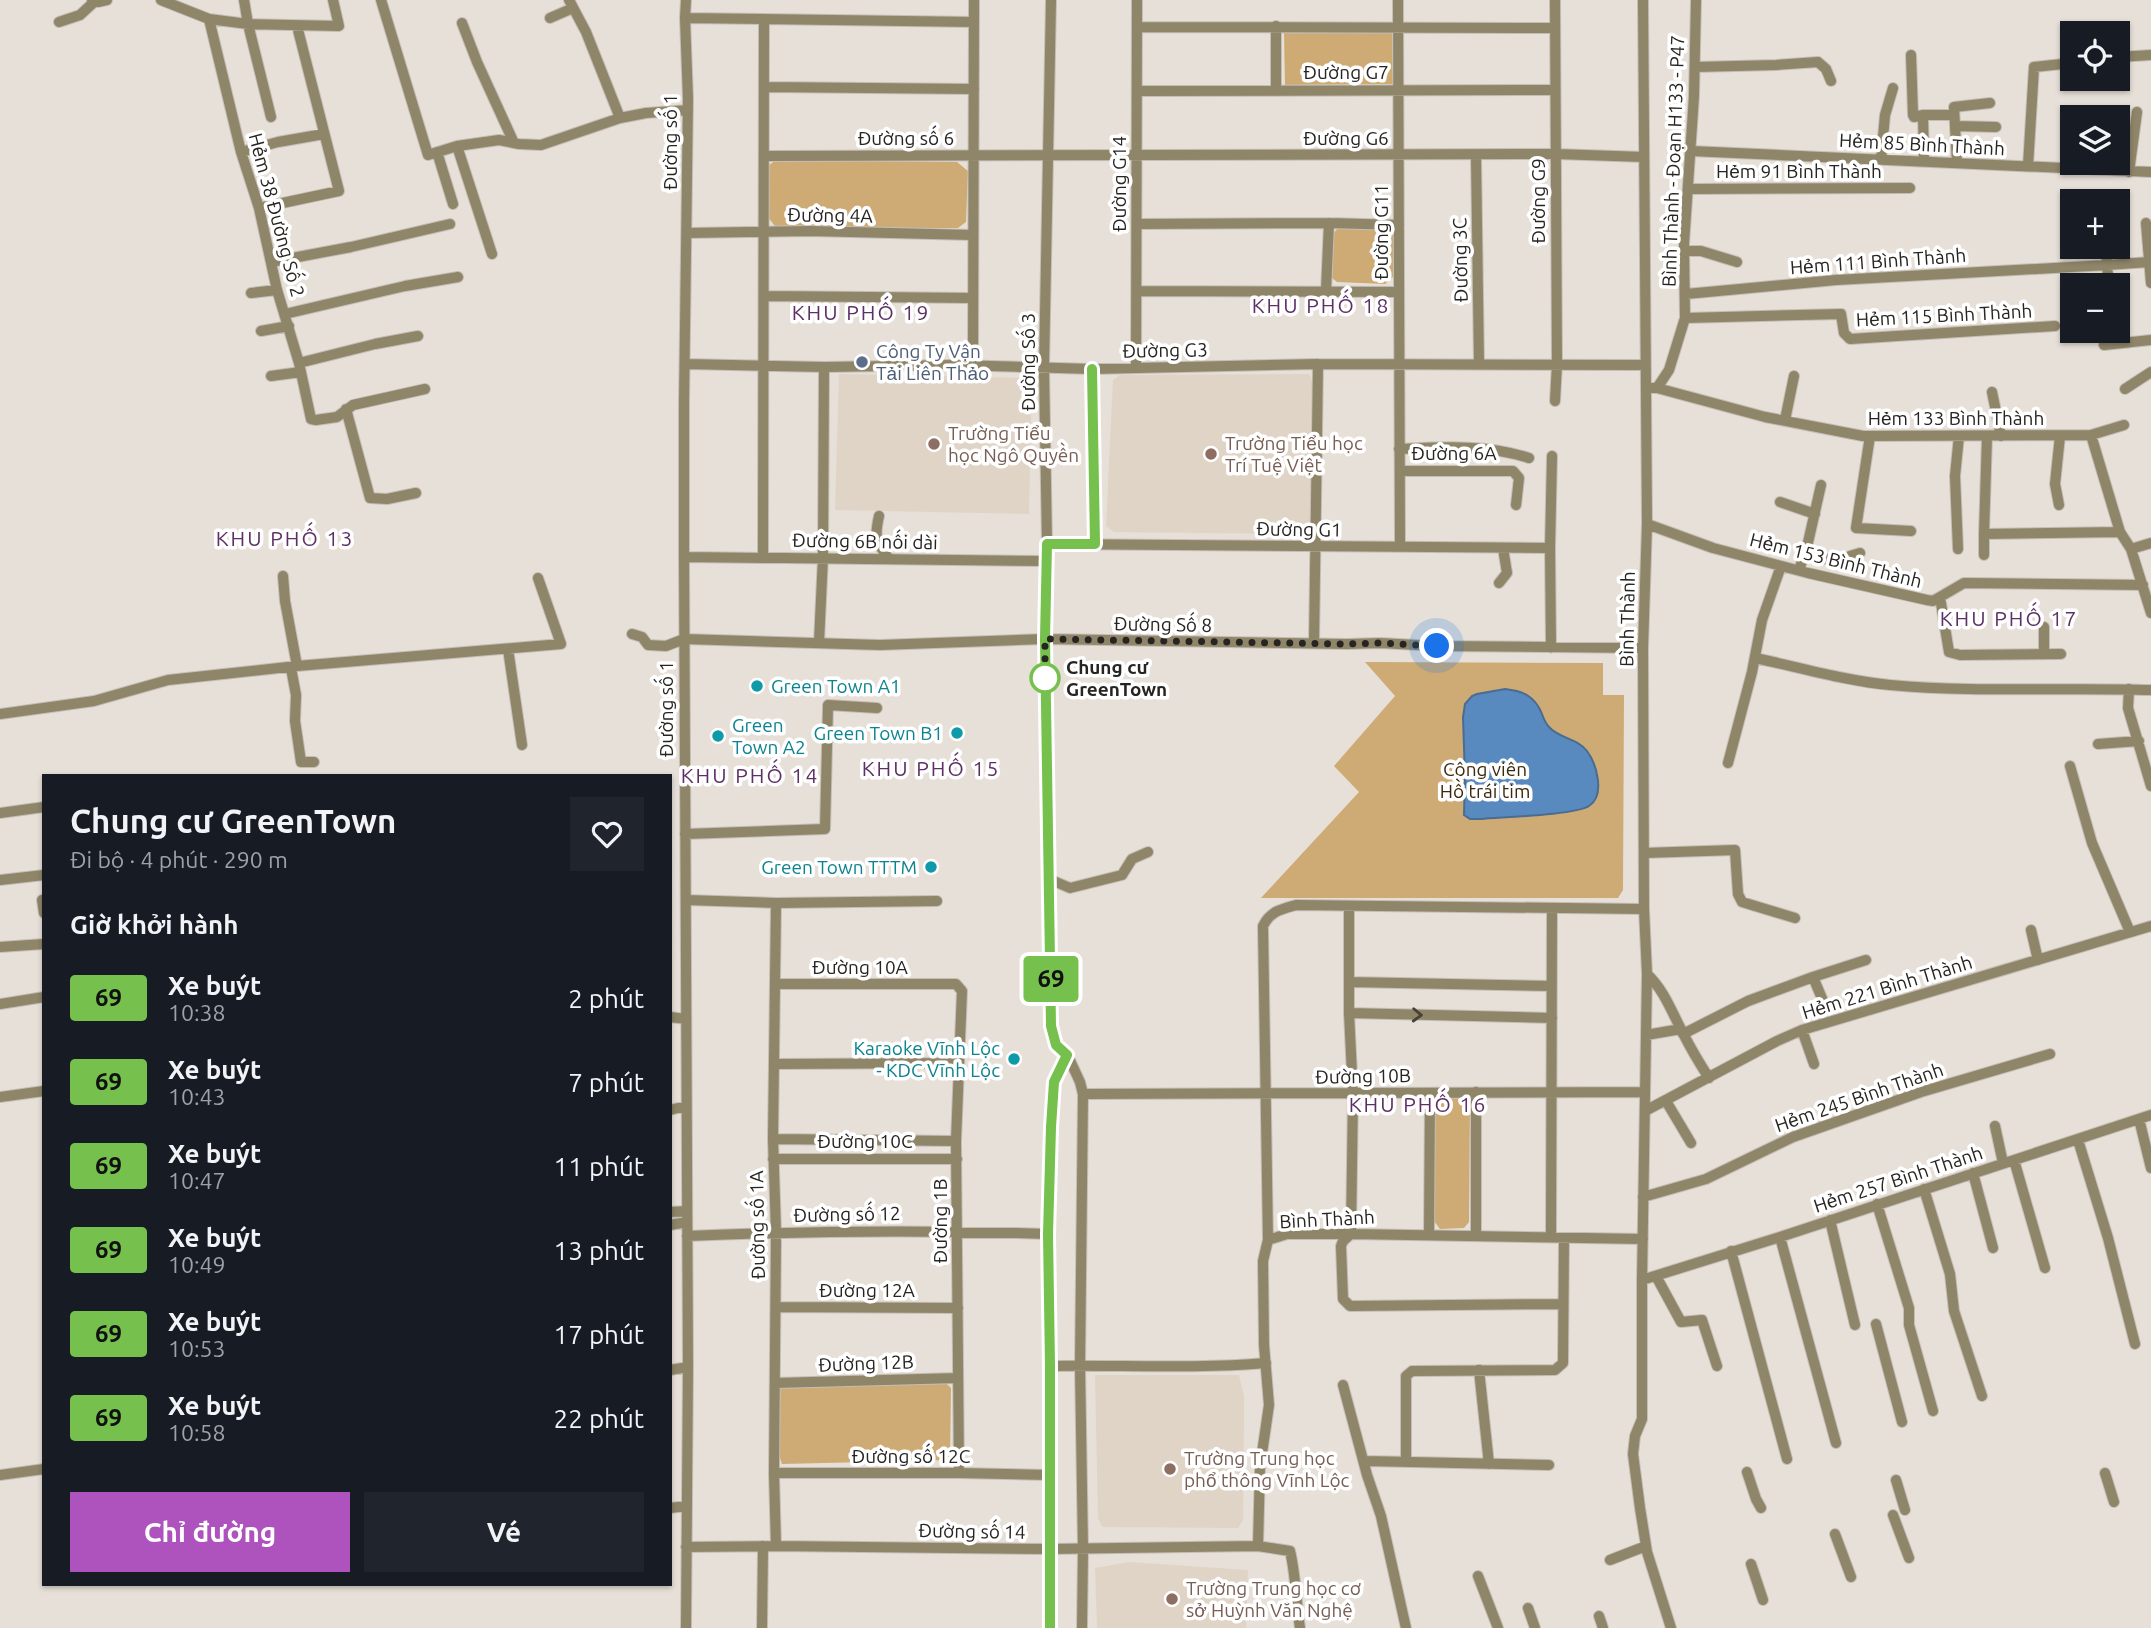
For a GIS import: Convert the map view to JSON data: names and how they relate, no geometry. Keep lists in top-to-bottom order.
{
  "streets": {
    "street": [
      "Đường G7",
      "Đường số 6",
      "Đường G6",
      "Đường số 1",
      "Hẻm 85 Bình Thành",
      "Bình Thành - Đoạn H133 - P47",
      "Hẻm 91 Bình Thành",
      "Đường G14",
      "Đường G9",
      "Hẻm 38 Đường Số 2",
      "Đường 4A",
      "Đường G11",
      "Đường 3C",
      "Hẻm 111 Bình Thành",
      "Hẻm 115 Bình Thành",
      "Đường G3",
      "Đường Số 3",
      "Hẻm 133 Bình Thành",
      "Đường 6A",
      "Đường G1",
      "Đường 6B nối dài",
      "Hẻm 153 Bình Thành",
      "Bình Thành",
      "Đường Số 8",
      "Đường 10A",
      "Hẻm 221 Bình Thành",
      "Đường 10B",
      "Hẻm 245 Bình Thành",
      "Đường 10C",
      "Hẻm 257 Bình Thành",
      "Đường số 12",
      "Đường 1B",
      "Đường số 1A",
      "Đường 12A",
      "Đường 12B",
      "Đường số 12C",
      "Đường số 14"
    ]
  },
  "crossings": [
    ["Đường G7", "Đường G14"],
    ["Đường G7", "Đường G9"],
    ["Đường G7", "Đường G11"],
    ["Đường số 6", "Đường G6"],
    ["Đường số 6", "Đường Số 3"],
    ["Đường G6", "Đường G14"],
    ["Đường G6", "Đường G9"],
    ["Đường G6", "Đường G11"],
    ["Đường G6", "Đường 3C"],
    ["Đường G6", "Đường Số 3"],
    ["Đường G6", "Bình Thành"],
    ["Đường số 1", "Đường 4A"],
    ["Đường số 1", "Đường G3"],
    ["Đường số 1", "Đường 6B nối dài"],
    ["Đường số 1", "Đường Số 8"],
    ["Đường số 1", "Đường số 12"],
    ["Đường số 1", "Đường số 14"],
    ["Hẻm 85 Bình Thành", "Bình Thành - Đoạn H133 - P47"],
    ["Bình Thành - Đoạn H133 - P47", "Hẻm 91 Bình Thành"],
    ["Bình Thành - Đoạn H133 - P47", "Hẻm 111 Bình Thành"],
    ["Bình Thành - Đoạn H133 - P47", "Hẻm 115 Bình Thành"],
    ["Bình Thành - Đoạn H133 - P47", "Hẻm 133 Bình Thành"],
    ["Đường G14", "Đường G3"],
    ["Đường G9", "Đường G3"],
    ["Đường G11", "Đường G3"],
    ["Đường G11", "Đường 6A"],
    ["Đường G11", "Đường G1"],
    ["Đường 3C", "Đường G3"],
    ["Đường G3", "Đường Số 3"],
    ["Đường G3", "Bình Thành"],
    ["Đường Số 3", "Đường G1"],
    ["Đường Số 3", "Đường 6B nối dài"],
    ["Đường Số 3", "Đường Số 8"],
    ["Hẻm 153 Bình Thành", "Bình Thành"],
    ["Bình Thành", "Đường Số 8"],
    ["Bình Thành", "Hẻm 221 Bình Thành"],
    ["Bình Thành", "Đường 10B"],
    ["Bình Thành", "Hẻm 245 Bình Thành"],
    ["Bình Thành", "Hẻm 257 Bình Thành"],
    ["Bình Thành", "Đường số 14"],
    ["Đường 10A", "Đường 1B"],
    ["Đường 10A", "Đường số 1A"],
    ["Đường 10C", "Đường 1B"],
    ["Đường 10C", "Đường số 1A"],
    ["Đường số 12", "Đường 1B"],
    ["Đường số 12", "Đường số 1A"],
    ["Đường 1B", "Đường 12A"],
    ["Đường 1B", "Đường 12B"],
    ["Đường 1B", "Đường số 12C"],
    ["Đường số 1A", "Đường 12A"],
    ["Đường số 1A", "Đường 12B"],
    ["Đường số 1A", "Đường số 12C"],
    ["Đường số 1A", "Đường số 14"]
  ],
  "districts": [
    "KHU PHỐ 18",
    "KHU PHỐ 19",
    "KHU PHỐ 13",
    "KHU PHỐ 17",
    "KHU PHỐ 15",
    "KHU PHỐ 14",
    "KHU PHỐ 16"
  ],
  "parks": ["Công viên Hồ trái tim"],
  "places": [
    "Công Ty Vận Tải Liên Thảo",
    "Trường Tiểu học Ngô Quyền",
    "Trường Tiểu học Trí Tuệ Việt",
    "Chung cư GreenTown",
    "Green Town A1",
    "Green Town B1",
    "Green Town A2",
    "Green Town TTTM",
    "Karaoke Vĩnh Lộc - KDC Vĩnh Lộc",
    "Trường Trung học phổ thông Vĩnh Lộc",
    "Trường Trung học cơ sở Huỳnh Văn Nghệ"
  ],
  "lines": ["bus line 69"],
  "page": {
    "on_map": "69",
    "map_buttons": ["+", "−"],
    "heading": [
      ["Chung cư GreenTown", "Đi bộ · 4 phút · 290 m"],
      "Giờ khởi hành"
    ],
    "list": [
      {
        "mark": "69",
        "name": "Xe buýt",
        "note": "10:38",
        "value": "2 phút"
      },
      {
        "mark": "69",
        "name": "Xe buýt",
        "note": "10:43",
        "value": "7 phút"
      },
      {
        "mark": "69",
        "name": "Xe buýt",
        "note": "10:47",
        "value": "11 phút"
      },
      {
        "mark": "69",
        "name": "Xe buýt",
        "note": "10:49",
        "value": "13 phút"
      },
      {
        "mark": "69",
        "name": "Xe buýt",
        "note": "10:53",
        "value": "17 phút"
      },
      {
        "mark": "69",
        "name": "Xe buýt",
        "note": "10:58",
        "value": "22 phút"
      }
    ],
    "buttons": ["Chỉ đường", "Vé"]
  }
}
